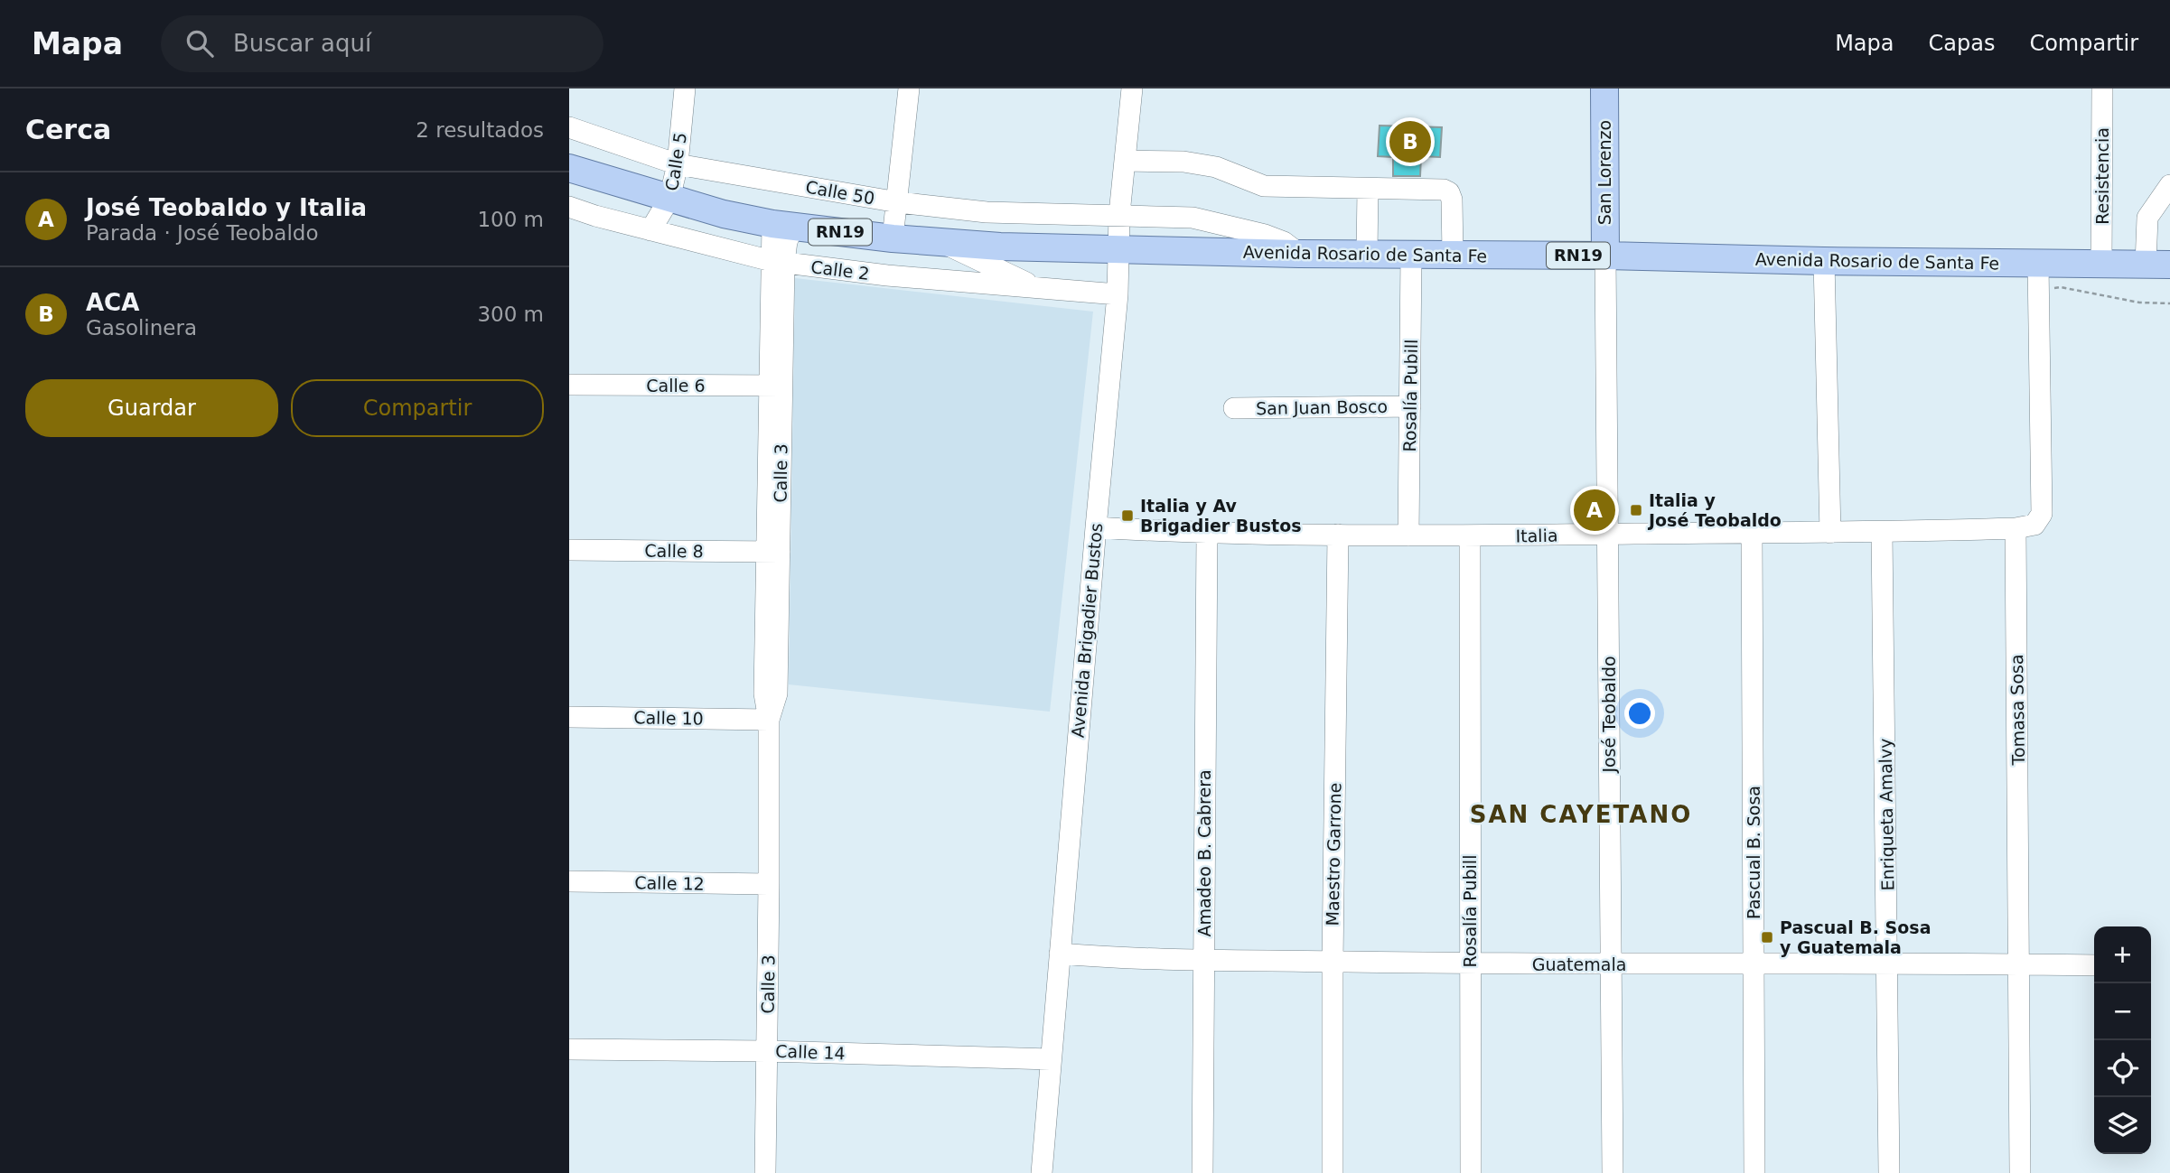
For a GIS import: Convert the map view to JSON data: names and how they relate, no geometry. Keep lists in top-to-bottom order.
{
  "streets": {
    "main road": ["San Lorenzo", "RN19", "Avenida Rosario de Santa Fe"],
    "street": [
      "Calle 5",
      "Resistencia",
      "Calle 50",
      "Calle 2",
      "Calle 6",
      "Rosalía Pubill",
      "San Juan Bosco",
      "Calle 3",
      "Italia",
      "Calle 8",
      "Avenida Brigadier Bustos",
      "Tomasa Sosa",
      "José Teobaldo",
      "Calle 10",
      "Enriqueta Amalvy",
      "Pascual B. Sosa",
      "Amadeo B. Cabrera",
      "Maestro Garrone",
      "Calle 12",
      "Guatemala",
      "Calle 14"
    ]
  },
  "crossings": [
    ["Calle 5", "Calle 50"],
    ["Calle 5", "Avenida Rosario de Santa Fe"],
    ["Calle 5", "Calle 2"],
    ["San Lorenzo", "Avenida Rosario de Santa Fe"],
    ["San Lorenzo", "José Teobaldo"],
    ["Resistencia", "Avenida Rosario de Santa Fe"],
    ["Calle 50", "Avenida Rosario de Santa Fe"],
    ["Calle 50", "Avenida Brigadier Bustos"],
    ["Avenida Rosario de Santa Fe", "Rosalía Pubill"],
    ["Avenida Rosario de Santa Fe", "Calle 3"],
    ["Avenida Rosario de Santa Fe", "Avenida Brigadier Bustos"],
    ["Avenida Rosario de Santa Fe", "José Teobaldo"],
    ["Calle 2", "Calle 3"],
    ["Calle 2", "Avenida Brigadier Bustos"],
    ["Calle 6", "Calle 3"],
    ["Rosalía Pubill", "San Juan Bosco"],
    ["Rosalía Pubill", "Italia"],
    ["Rosalía Pubill", "Guatemala"],
    ["Calle 3", "Calle 8"],
    ["Calle 3", "Calle 10"],
    ["Calle 3", "Calle 12"],
    ["Calle 3", "Calle 14"],
    ["Italia", "Avenida Brigadier Bustos"],
    ["Italia", "Tomasa Sosa"],
    ["Italia", "José Teobaldo"],
    ["Italia", "Enriqueta Amalvy"],
    ["Italia", "Pascual B. Sosa"],
    ["Italia", "Amadeo B. Cabrera"],
    ["Italia", "Maestro Garrone"],
    ["Avenida Brigadier Bustos", "Guatemala"],
    ["Avenida Brigadier Bustos", "Calle 14"],
    ["Tomasa Sosa", "Guatemala"],
    ["José Teobaldo", "Guatemala"],
    ["Enriqueta Amalvy", "Guatemala"],
    ["Pascual B. Sosa", "Guatemala"],
    ["Amadeo B. Cabrera", "Guatemala"],
    ["Maestro Garrone", "Guatemala"]
  ],
  "districts": ["SAN CAYETANO"],
  "places": {
    "transit": ["Italia y José Teobaldo", "Italia y Av Brigadier Bustos", "Pascual B. Sosa y Guatemala"]
  },
  "page": {
    "header": "Mapa",
    "search": "Buscar aquí",
    "nav": ["Mapa", "Capas", "Compartir"],
    "heading": ["Cerca", "2 resultados"],
    "pins": ["B", "A"],
    "list": [
      {
        "mark": "A",
        "name": "José Teobaldo y Italia",
        "note": "Parada · José Teobaldo",
        "value": "100 m"
      },
      {
        "mark": "B",
        "name": "ACA",
        "note": "Gasolinera",
        "value": "300 m"
      }
    ],
    "buttons": ["Guardar", "Compartir"],
    "map_buttons": ["+", "−"]
  }
}
